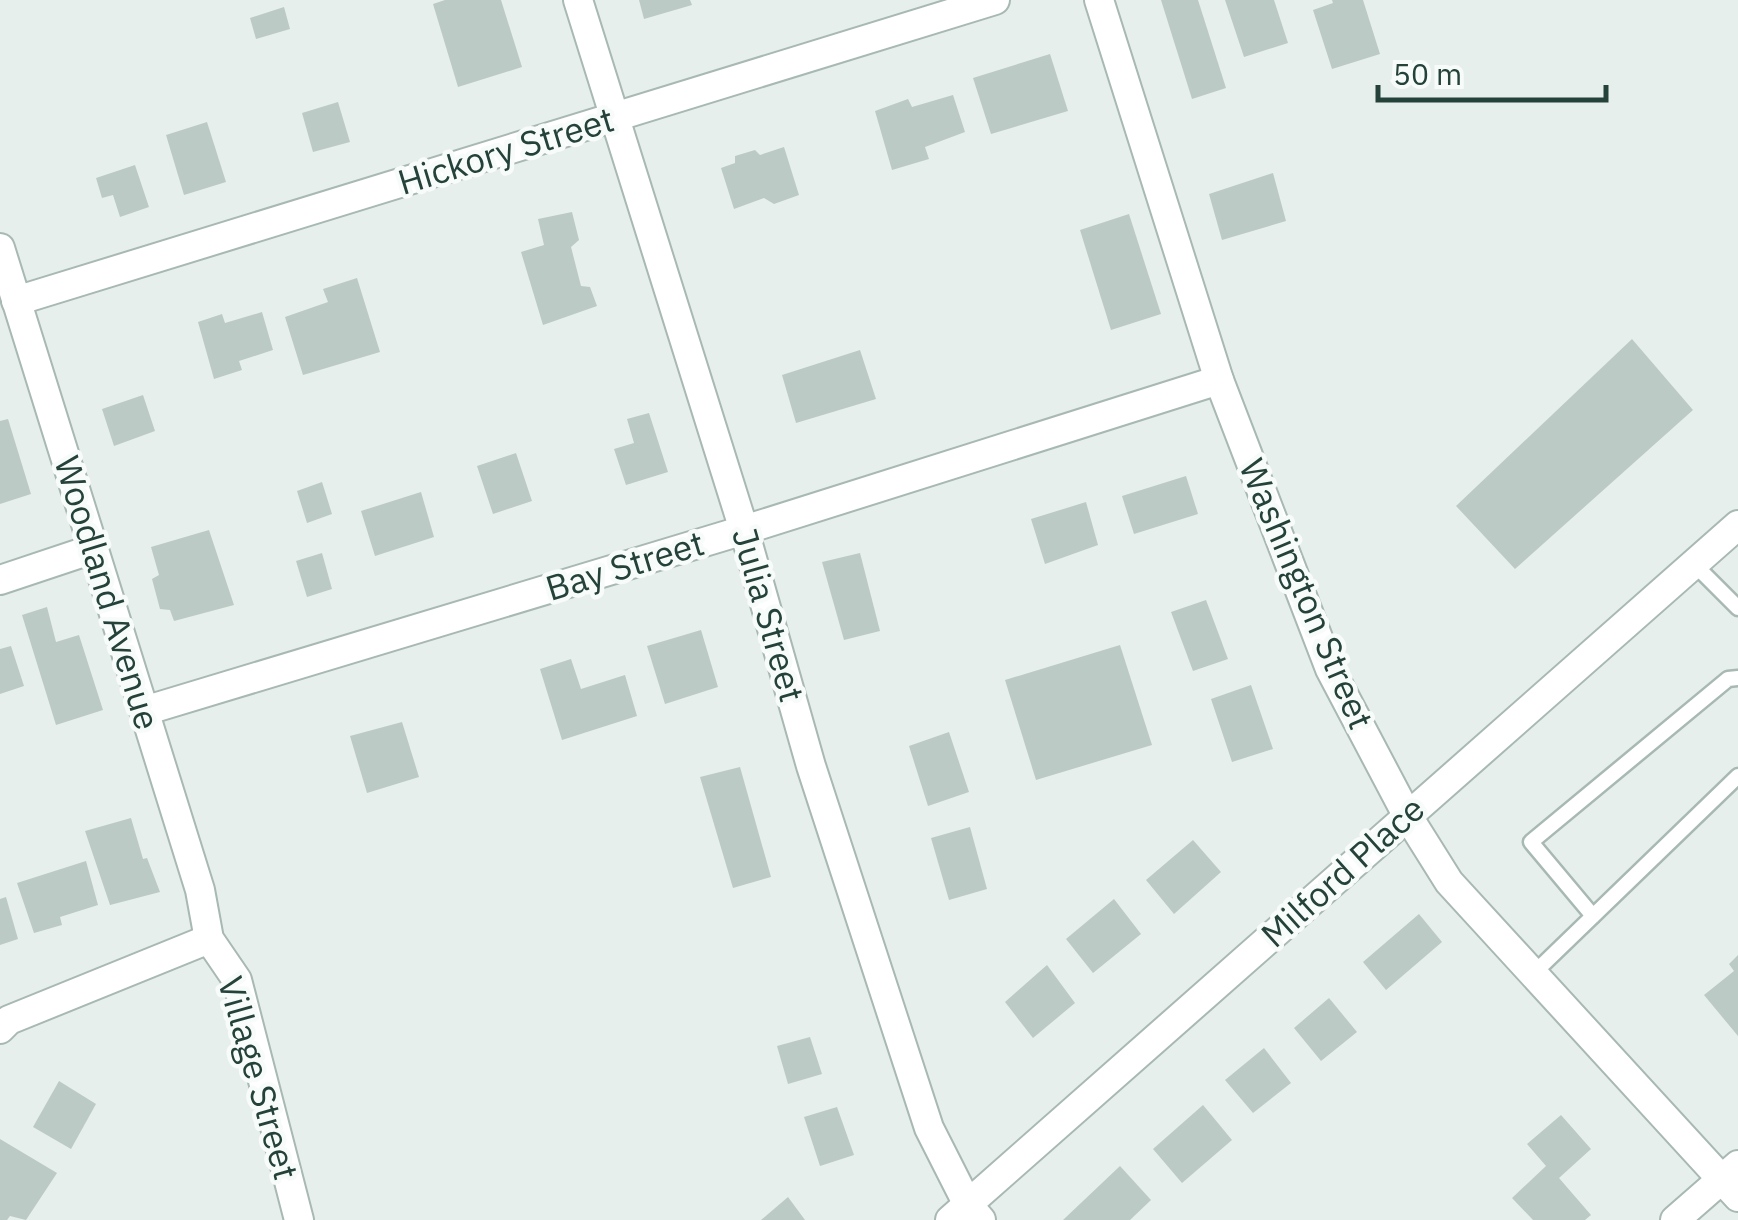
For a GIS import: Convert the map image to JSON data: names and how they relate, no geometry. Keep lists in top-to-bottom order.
{
  "streets": {
    "street": [
      "Hickory Street",
      "Bay Street",
      "Woodland Avenue",
      "Washington Street",
      "Julia Street",
      "Milford Place",
      "Village Street"
    ]
  },
  "crossings": [
    ["Hickory Street", "Woodland Avenue"],
    ["Hickory Street", "Julia Street"],
    ["Bay Street", "Woodland Avenue"],
    ["Bay Street", "Washington Street"],
    ["Bay Street", "Julia Street"],
    ["Woodland Avenue", "Village Street"],
    ["Washington Street", "Milford Place"],
    ["Julia Street", "Milford Place"]
  ],
  "scale_bar": "50 m"
}
